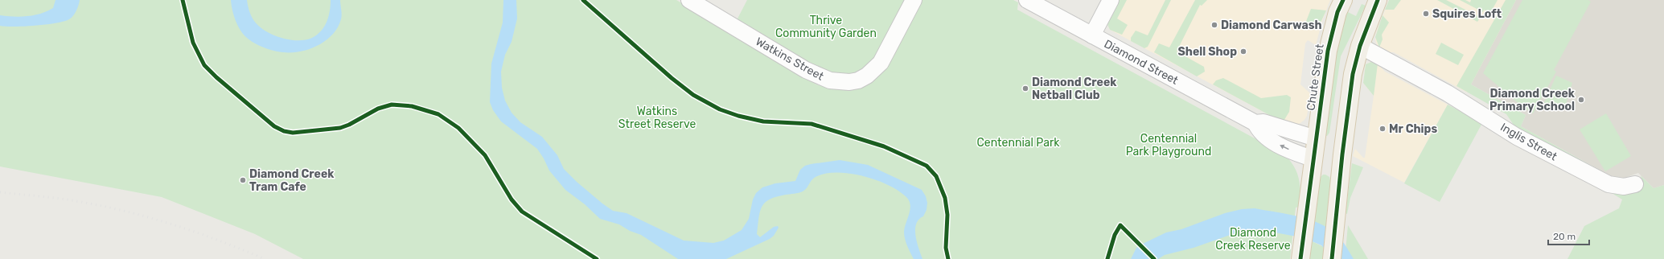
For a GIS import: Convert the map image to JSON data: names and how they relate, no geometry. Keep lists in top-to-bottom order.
{
  "streets": {
    "main road": ["Chute Street"],
    "street": ["Watkins Street", "Diamond Street", "Inglis Street"]
  },
  "crossings": [
    ["Diamond Street", "Chute Street"]
  ],
  "parks": [
    "Thrive Community Garden",
    "Watkins Street Reserve",
    "Centennial Park Playground",
    "Centennial Park",
    "Diamond Creek Reserve"
  ],
  "places": [
    "Squires Loft",
    "Diamond Carwash",
    "Shell Shop",
    "Diamond Creek Netball Club",
    "Diamond Creek Primary School",
    "Mr Chips",
    "Diamond Creek Tram Cafe"
  ],
  "scale_bar": "20 m"
}
